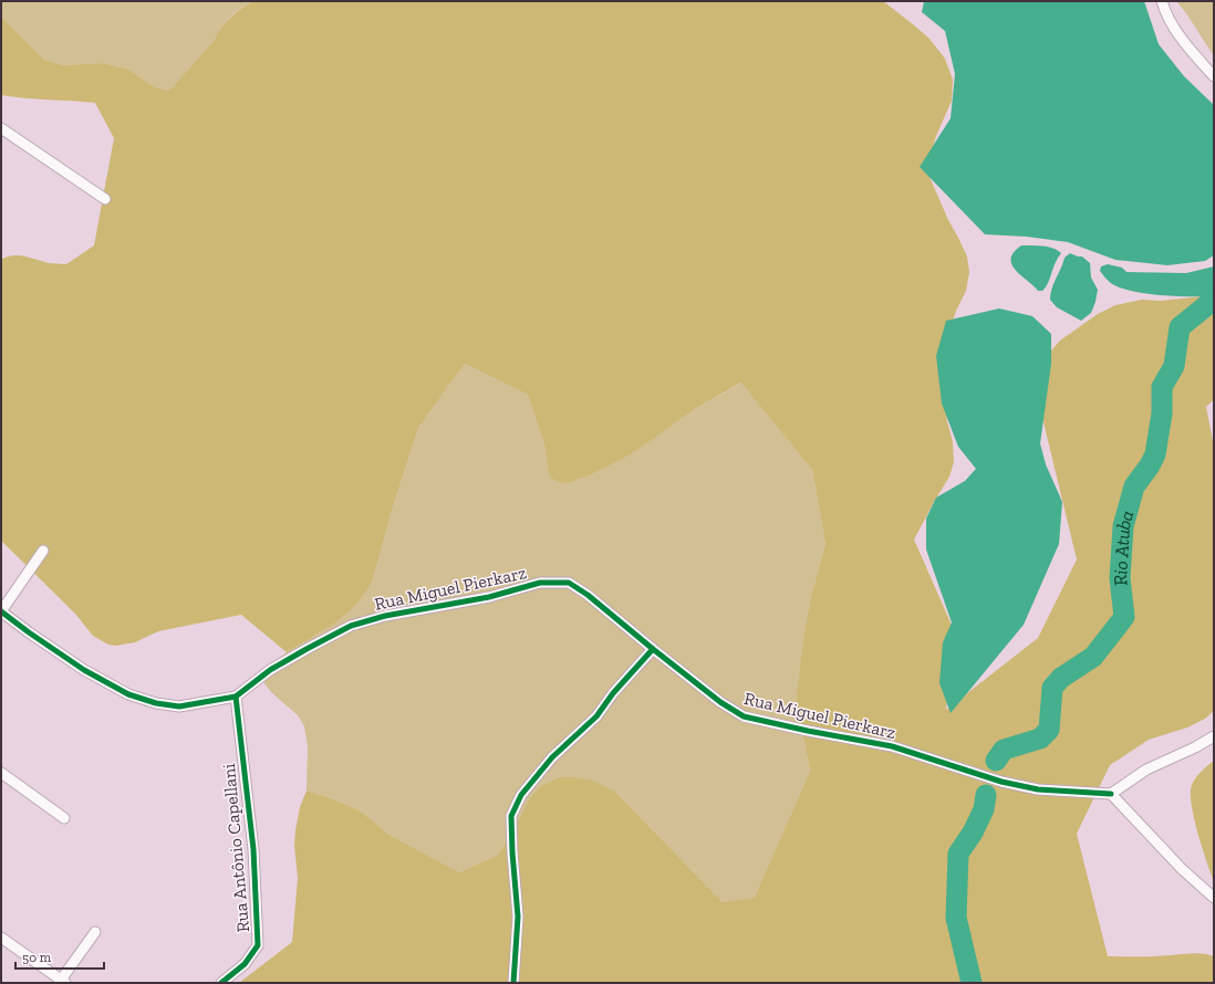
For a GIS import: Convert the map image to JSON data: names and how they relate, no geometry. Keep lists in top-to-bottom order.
{
  "streets": {
    "street": ["Rua Miguel Pierkarz", "Rua Antônio Capellani"]
  },
  "crossings": [
    ["Rua Miguel Pierkarz", "Rua Antônio Capellani"]
  ],
  "water": ["Rio Atuba"],
  "scale_bar": "50 m"
}
